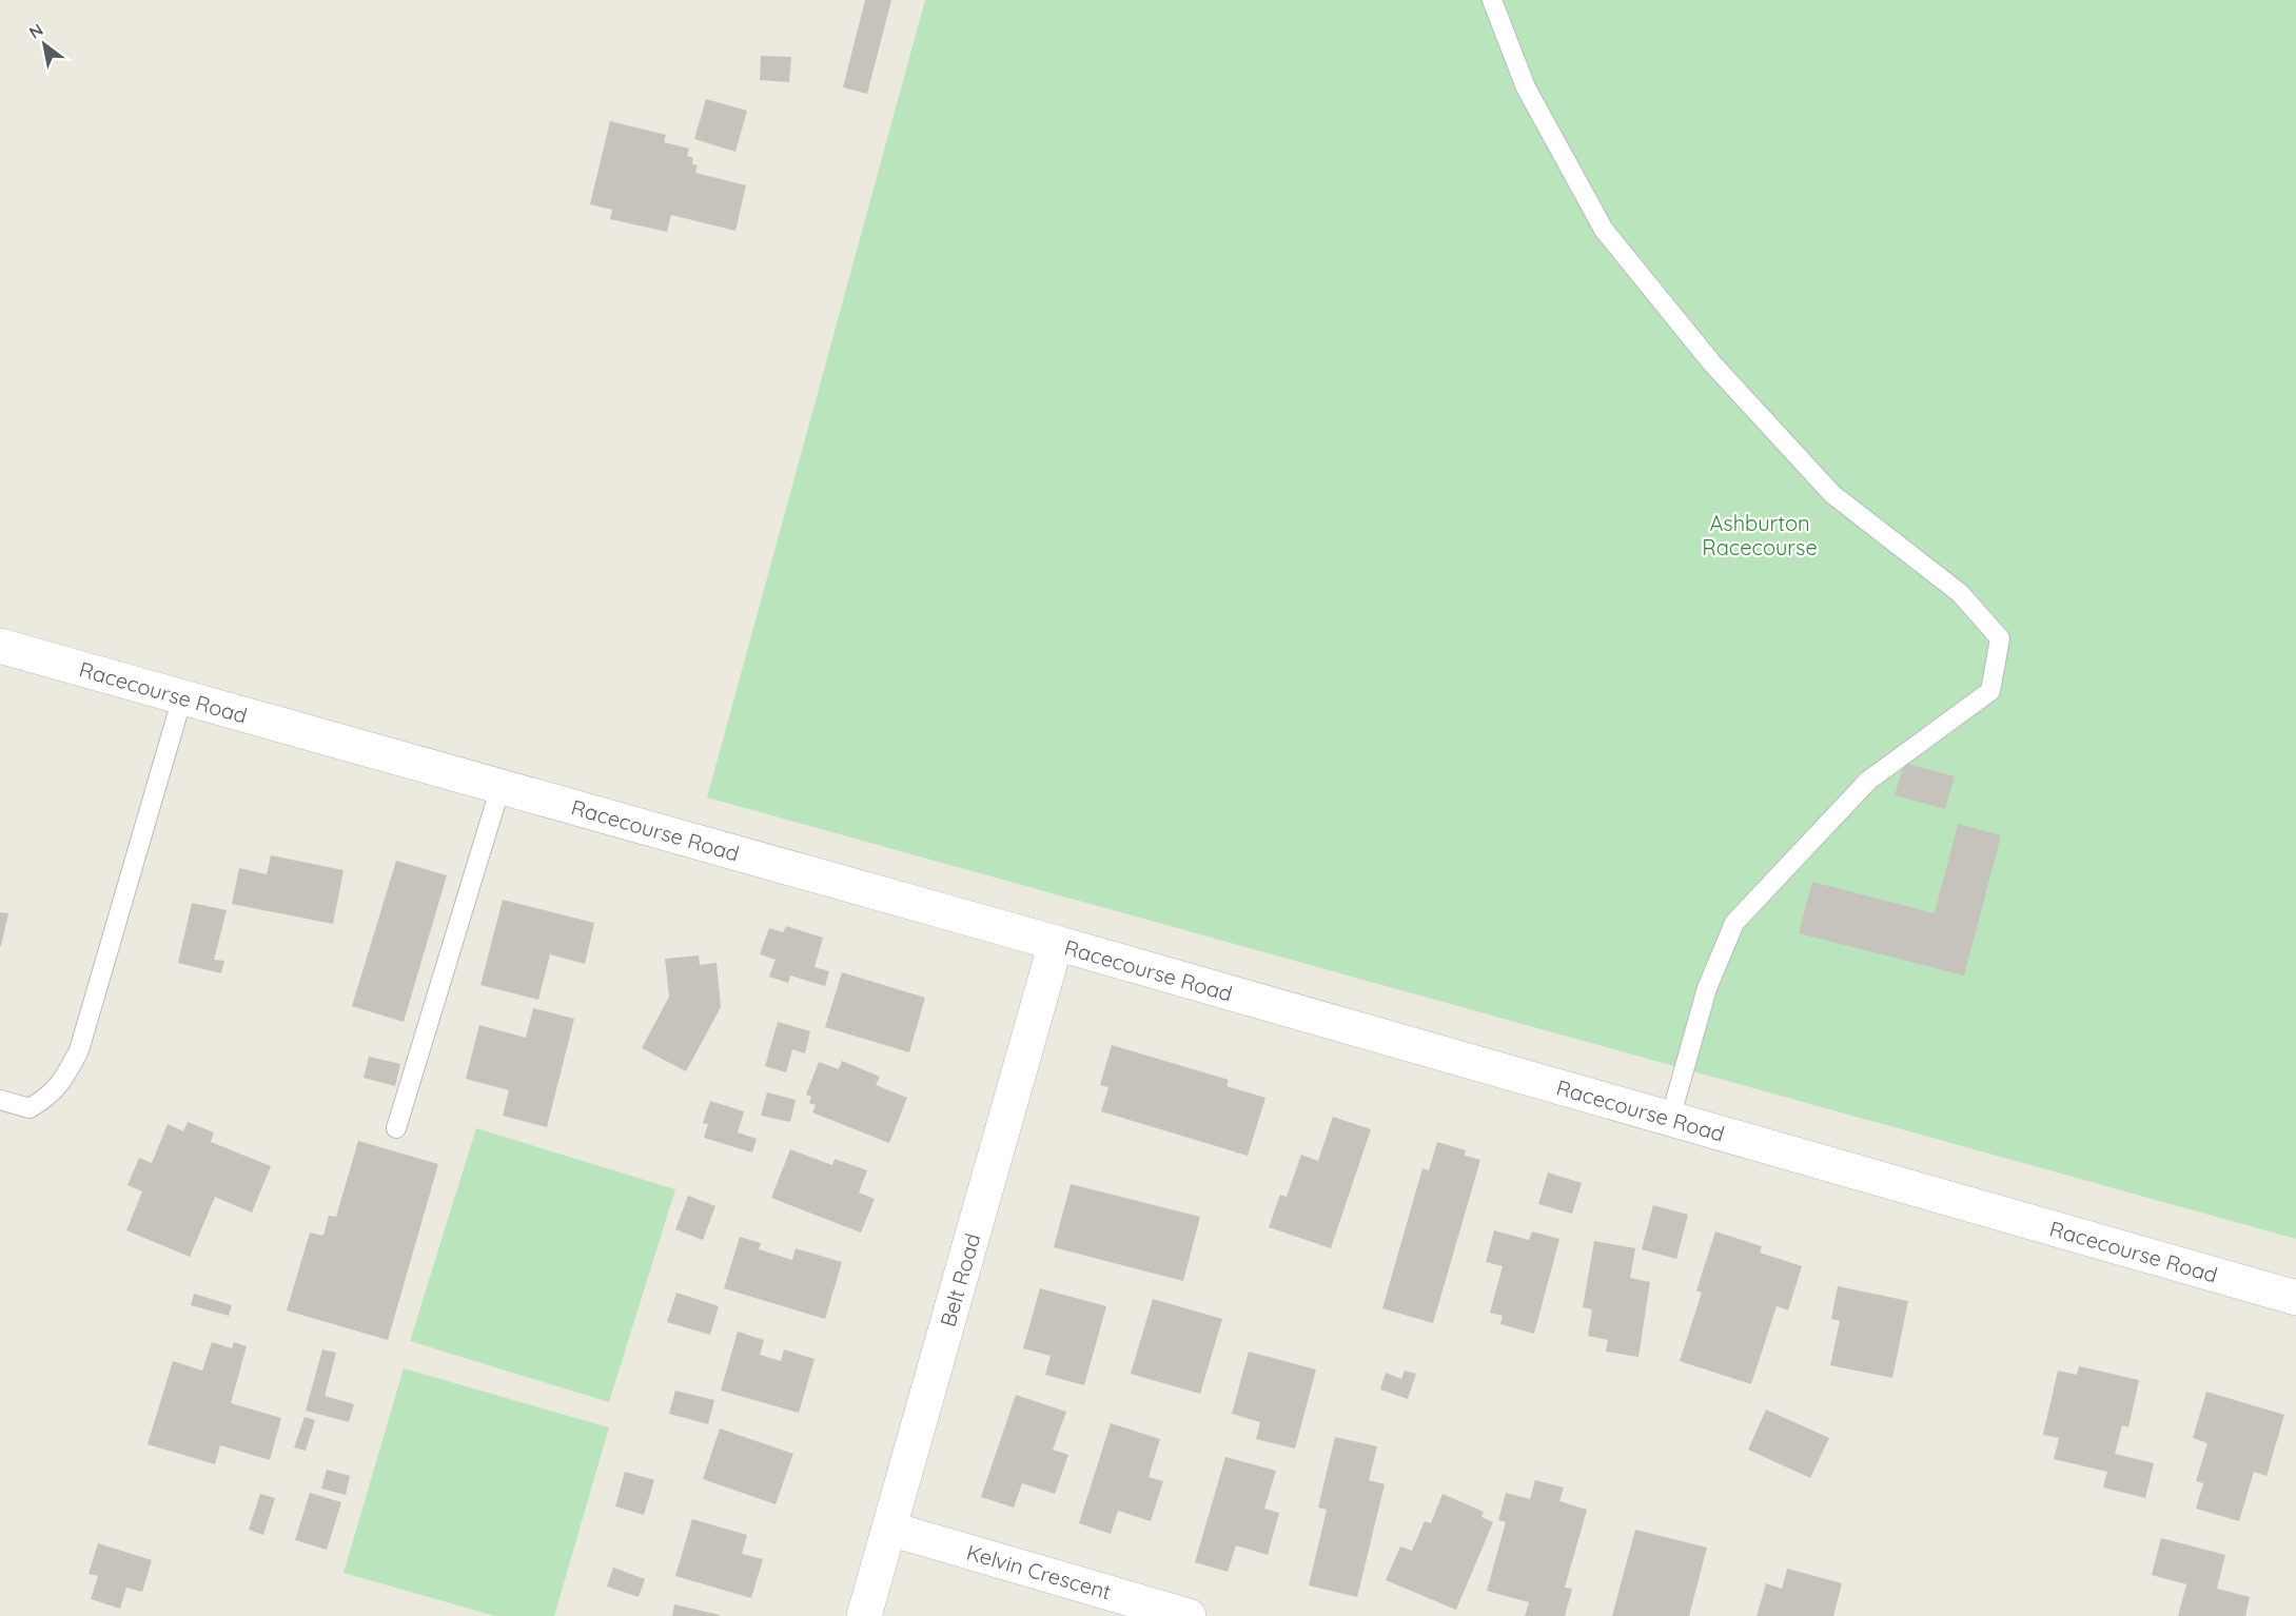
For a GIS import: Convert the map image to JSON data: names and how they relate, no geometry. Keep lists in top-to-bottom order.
{
  "streets": {
    "street": ["Racecourse Road", "Belt Road", "Kelvin Crescent"]
  },
  "crossings": [
    ["Racecourse Road", "Belt Road"],
    ["Belt Road", "Kelvin Crescent"]
  ],
  "parks": ["Ashburton Racecourse"],
  "north": "top left"
}
